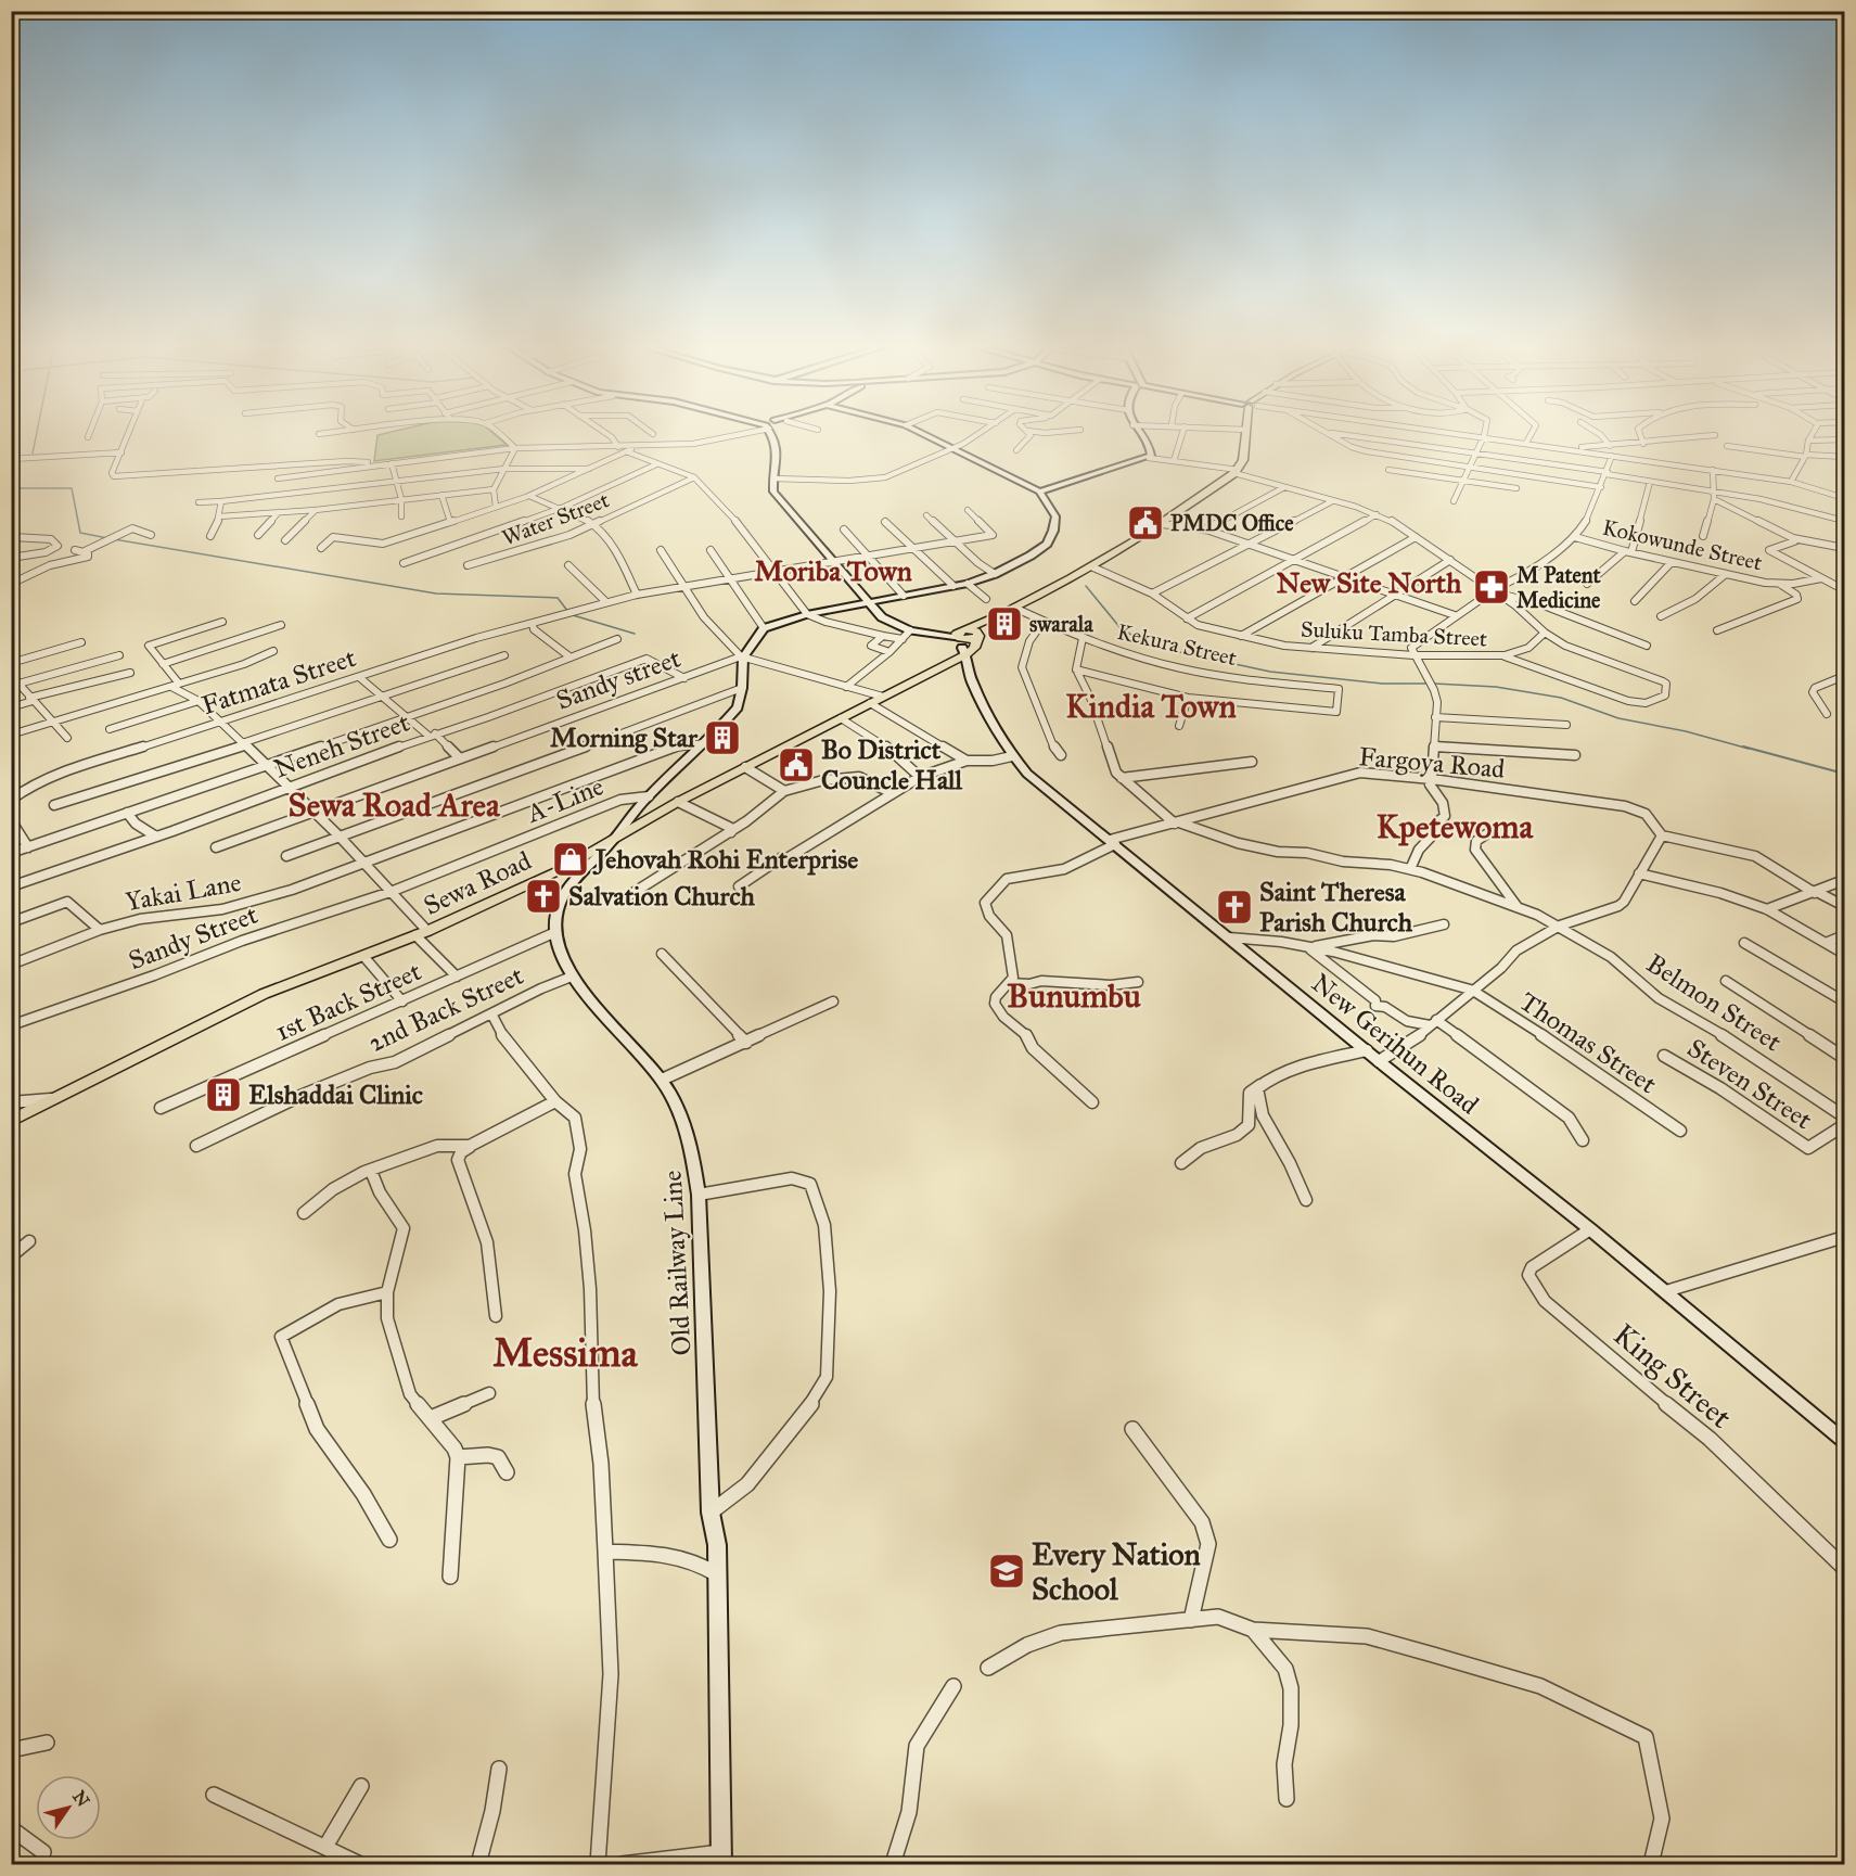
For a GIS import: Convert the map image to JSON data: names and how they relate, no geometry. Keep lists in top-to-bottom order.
{
  "streets": {
    "main road": ["Sewa Road"],
    "street": [
      "Water Street",
      "Kokowunde Street",
      "Suluku Tamba Street",
      "Kekura Street",
      "Sandy street",
      "Fatmata Street",
      "Neneh Street",
      "Fargoya Road",
      "A-Line",
      "Yakai Lane",
      "Sandy Street",
      "1st Back Street",
      "Belmon Street",
      "2nd Back Street",
      "Thomas Street",
      "New Gerihun Road",
      "Steven Street",
      "Old Railway Line",
      "King Street"
    ]
  },
  "crossings": [
    ["Sandy street", "Neneh Street"],
    ["Fargoya Road", "Belmon Street"],
    ["Fargoya Road", "New Gerihun Road"],
    ["A-Line", "Sandy Street"],
    ["Sewa Road", "New Gerihun Road"],
    ["1st Back Street", "Old Railway Line"],
    ["2nd Back Street", "Old Railway Line"],
    ["New Gerihun Road", "King Street"]
  ],
  "districts": [
    "Moriba Town",
    "New Site North",
    "Kindia Town",
    "Sewa Road Area",
    "Kpetewoma",
    "Bunumbu",
    "Messima"
  ],
  "places": {
    "public building": ["PMDC Office", "Bo District Councle Hall"],
    "pharmacy": ["M Patent Medicine"],
    "building": ["swarala", "Morning Star", "Elshaddai Clinic"],
    "shop": ["Jehovah Rohi Enterprise"],
    "church": ["Salvation Church", "Saint Theresa Parish Church"],
    "school or university": ["Every Nation School"]
  },
  "north": "top right"
}
